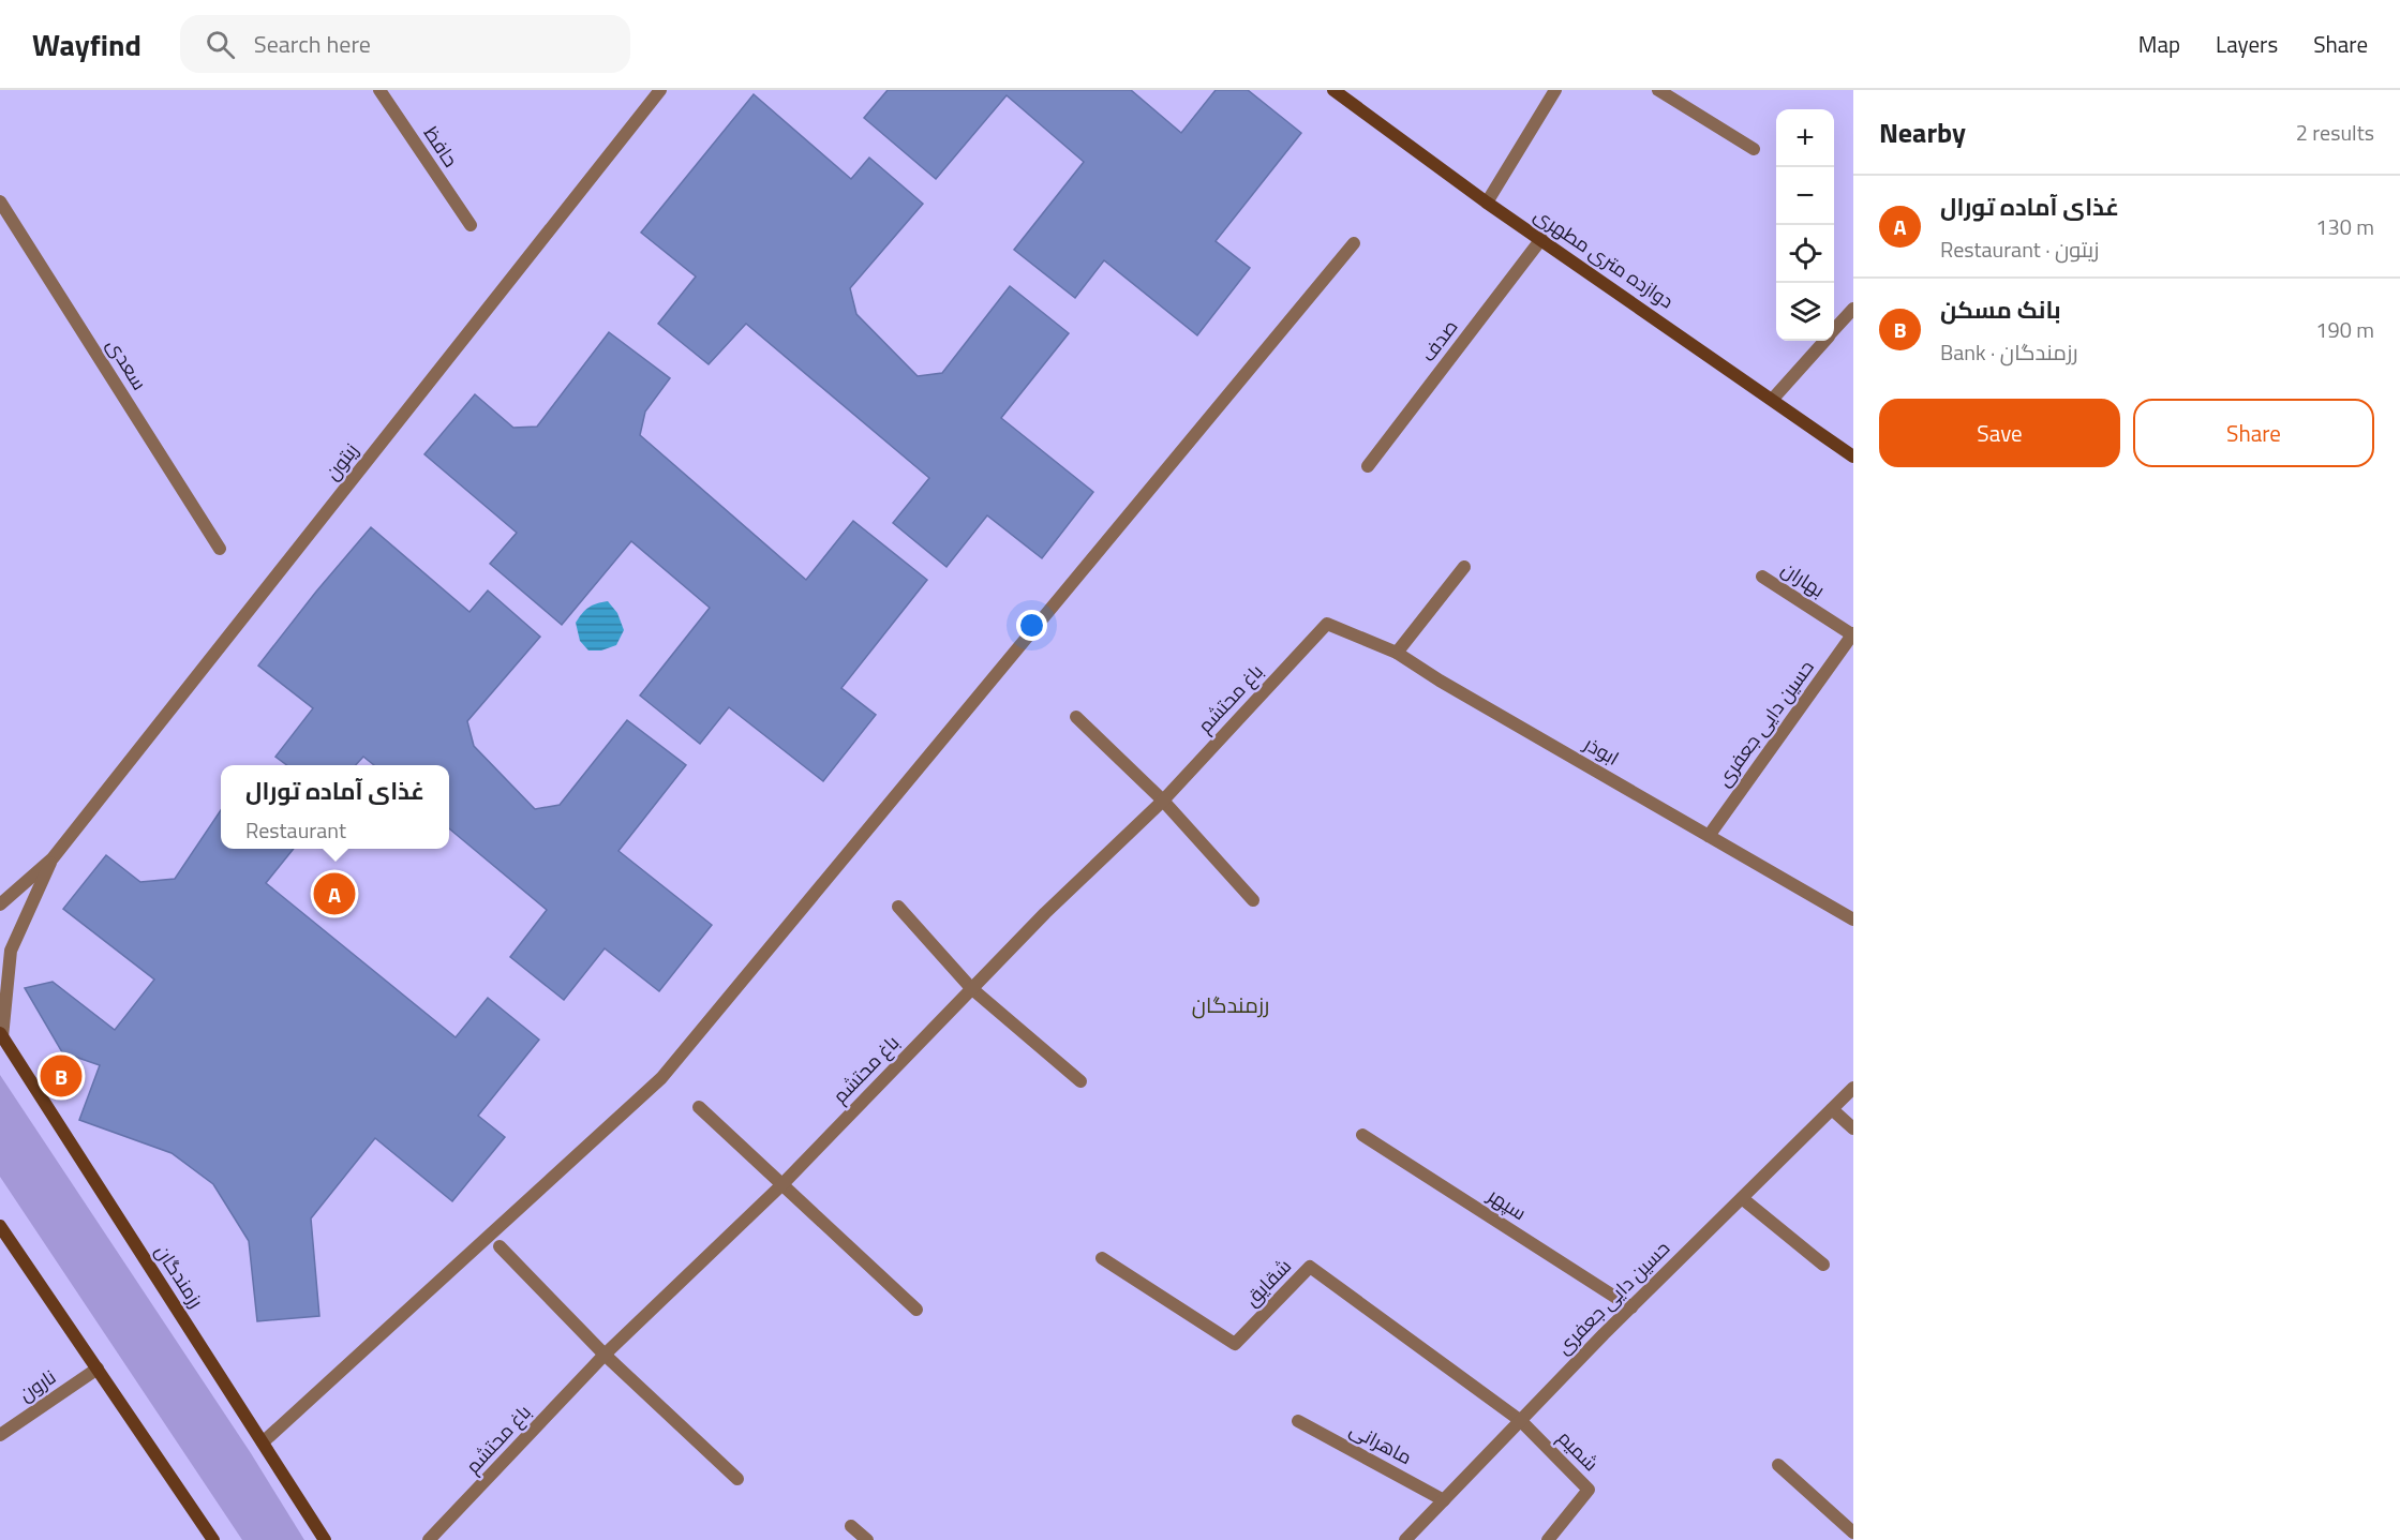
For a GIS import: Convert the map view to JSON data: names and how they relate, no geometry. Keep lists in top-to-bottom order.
{
  "streets": {
    "main road": ["دوازده متری مطهری", "رزمندگان"],
    "street": [
      "حافظ",
      "صدف",
      "سعدی",
      "زیتون",
      "بهاران",
      "باغ محتشم",
      "حسین دایی جعفری",
      "ابوذر",
      "سپهر",
      "شقایق",
      "نارون",
      "ماهرانی",
      "شمیم"
    ]
  },
  "crossings": [
    ["دوازده متری مطهری", "صدف"],
    ["بهاران", "حسین دایی جعفری"],
    ["باغ محتشم", "ابوذر"],
    ["حسین دایی جعفری", "ابوذر"],
    ["حسین دایی جعفری", "سپهر"],
    ["حسین دایی جعفری", "شقایق"],
    ["حسین دایی جعفری", "ماهرانی"],
    ["حسین دایی جعفری", "شمیم"],
    ["شقایق", "شمیم"]
  ],
  "districts": ["رزمندگان"],
  "page": {
    "header": "Wayfind",
    "search": "Search here",
    "nav": ["Map", "Layers", "Share"],
    "heading": ["Nearby", "2 results"],
    "map_buttons": ["+", "−"],
    "list": [
      {
        "mark": "A",
        "name": "غذای آماده تورال",
        "note": "Restaurant · زیتون",
        "value": "130 m"
      },
      {
        "mark": "B",
        "name": "بانک مسکن",
        "note": "Bank · رزمندگان",
        "value": "190 m"
      }
    ],
    "buttons": ["Save", "Share"],
    "popup": ["غذای آماده تورال", "Restaurant"],
    "pins": ["A", "B"]
  }
}
